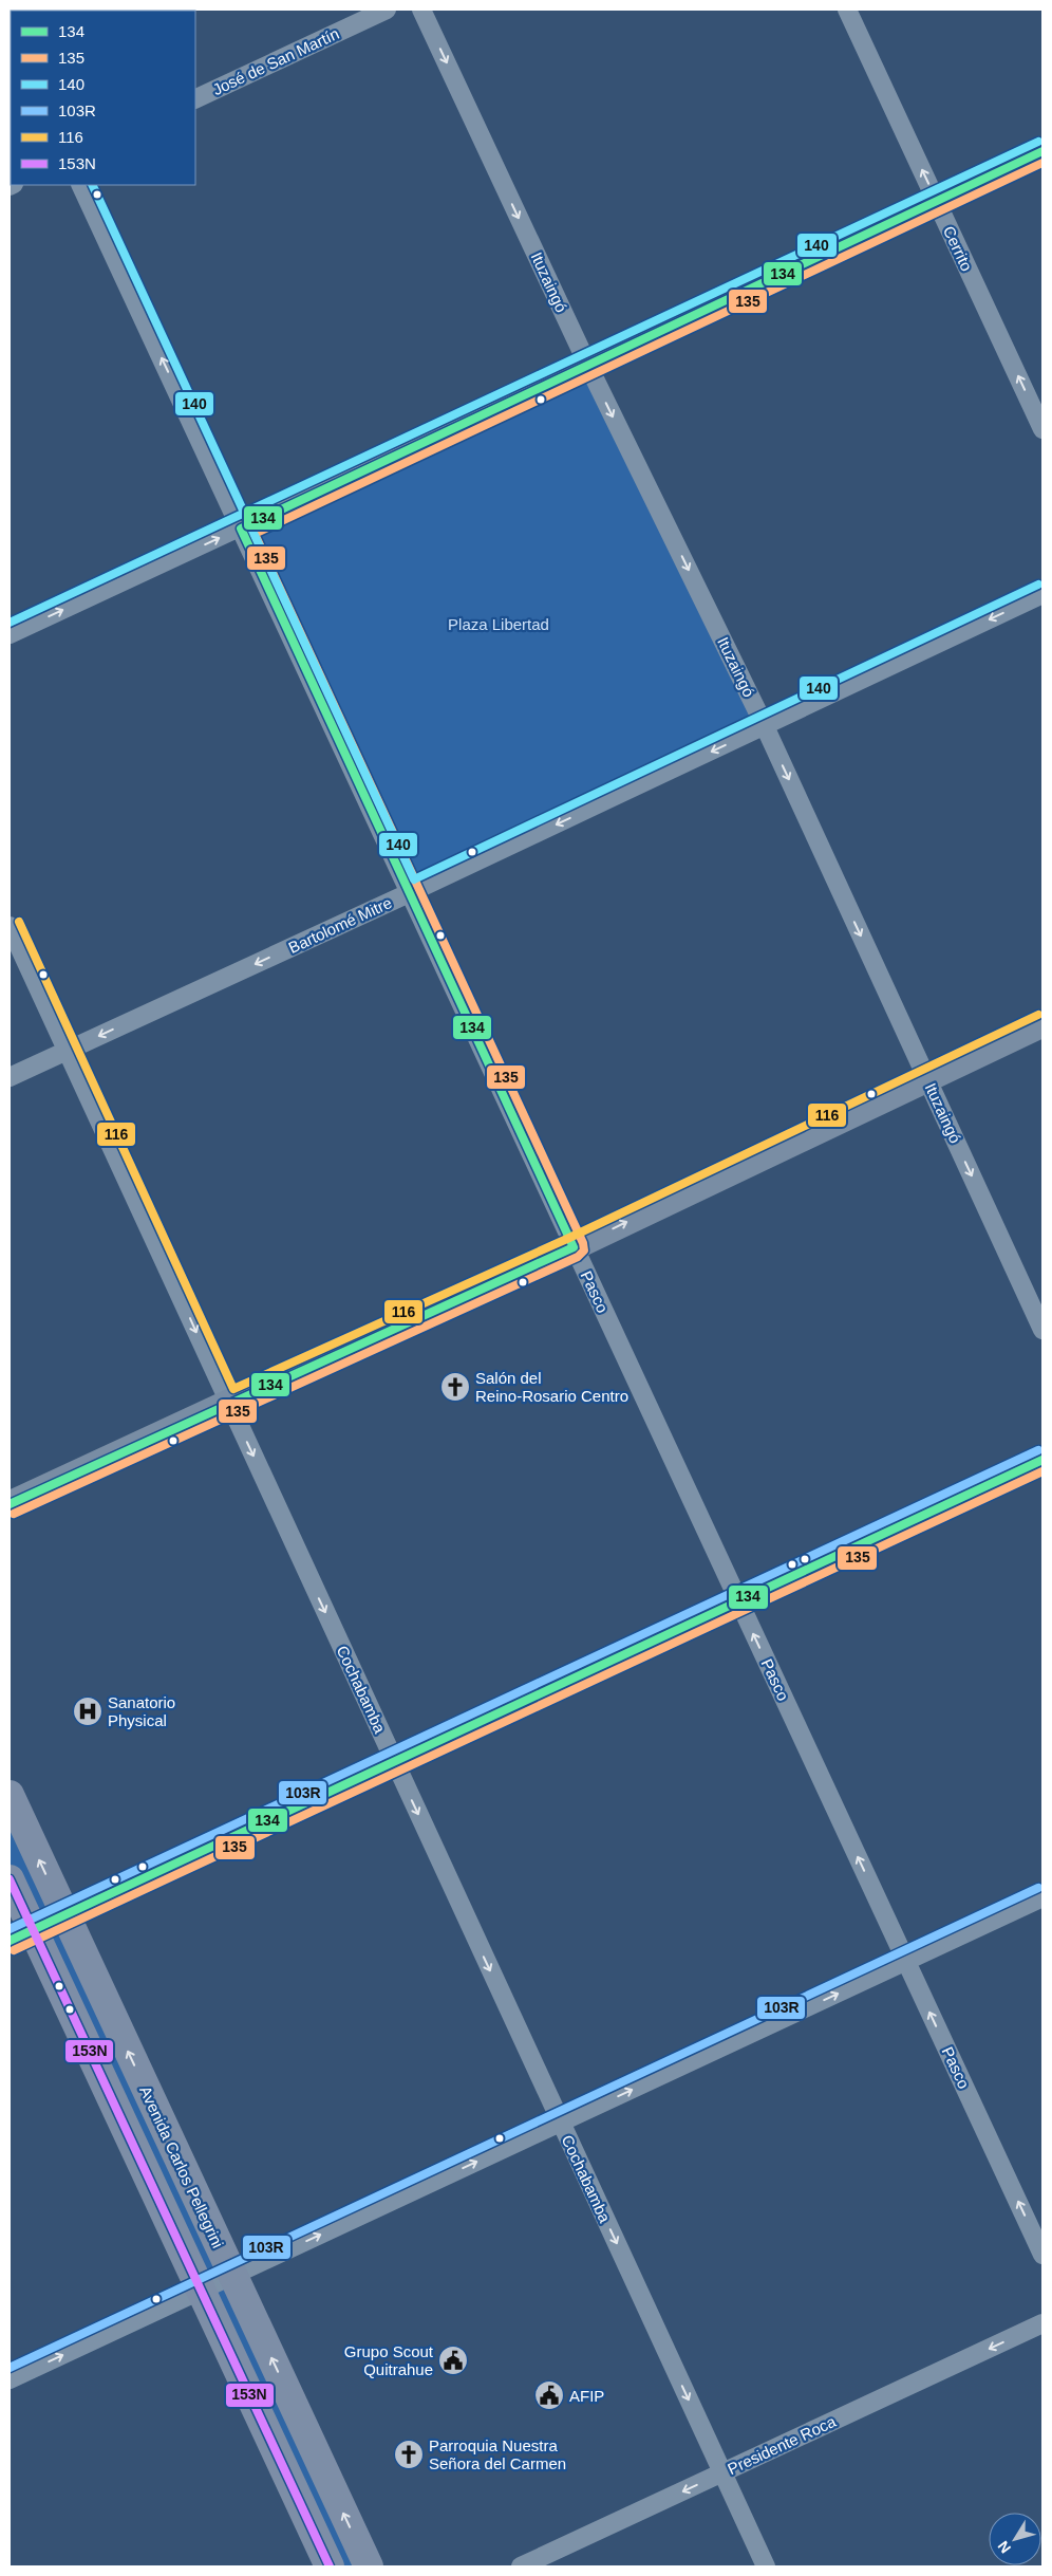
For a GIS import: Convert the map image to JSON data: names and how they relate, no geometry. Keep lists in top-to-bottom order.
{
  "streets": {
    "main road": ["Avenida Carlos Pellegrini"],
    "street": [
      "José de San Martín",
      "Cerrito",
      "Ituzaingó",
      "Bartolomé Mitre",
      "Pasco",
      "Cochabamba",
      "Presidente Roca"
    ]
  },
  "crossings": [
    ["Ituzaingó", "Bartolomé Mitre"],
    ["Bartolomé Mitre", "Pasco"],
    ["Bartolomé Mitre", "Cochabamba"],
    ["Cochabamba", "Presidente Roca"]
  ],
  "one_way": [
    "Cerrito",
    "Ituzaingó",
    "Bartolomé Mitre",
    "Pasco",
    "Cochabamba",
    "Presidente Roca"
  ],
  "parks": ["Plaza Libertad"],
  "places": {
    "church": ["Salón del Reino-Rosario Centro", "Parroquia Nuestra Señora del Carmen"],
    "hospital": ["Sanatorio Physical"],
    "public building": ["Grupo Scout Quitrahue", "AFIP"]
  },
  "lines": [
    "transit line 140",
    "transit line 134",
    "transit line 135",
    "transit line 116",
    "transit line 103R",
    "transit line 153N"
  ],
  "legend": [
    "134",
    "135",
    "140",
    "103R",
    "116",
    "153N"
  ],
  "north": "bottom left"
}
